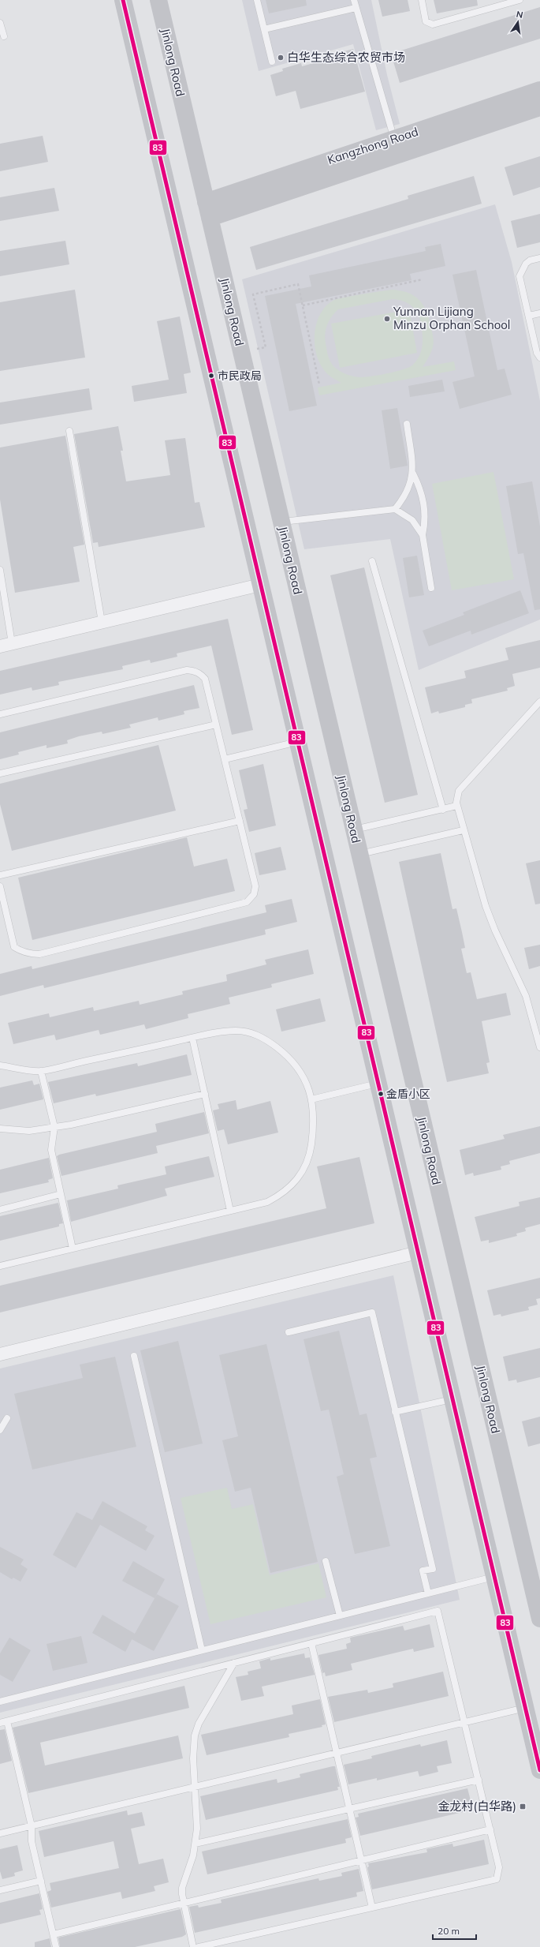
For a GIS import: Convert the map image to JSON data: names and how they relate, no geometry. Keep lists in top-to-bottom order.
{
  "streets": {
    "main road": ["Jinlong Road", "Kangzhong Road"]
  },
  "crossings": [
    ["Jinlong Road", "Kangzhong Road"]
  ],
  "places": {
    "other": [
      "白华生态综合农贸市场",
      "Yunnan Lijiang Minzu Orphan School",
      "市民政局",
      "金盾小区"
    ],
    "transit": ["金龙村(白华路)"]
  },
  "lines": ["transit line 83"],
  "scale_bar": "20 m",
  "north": "top"
}
